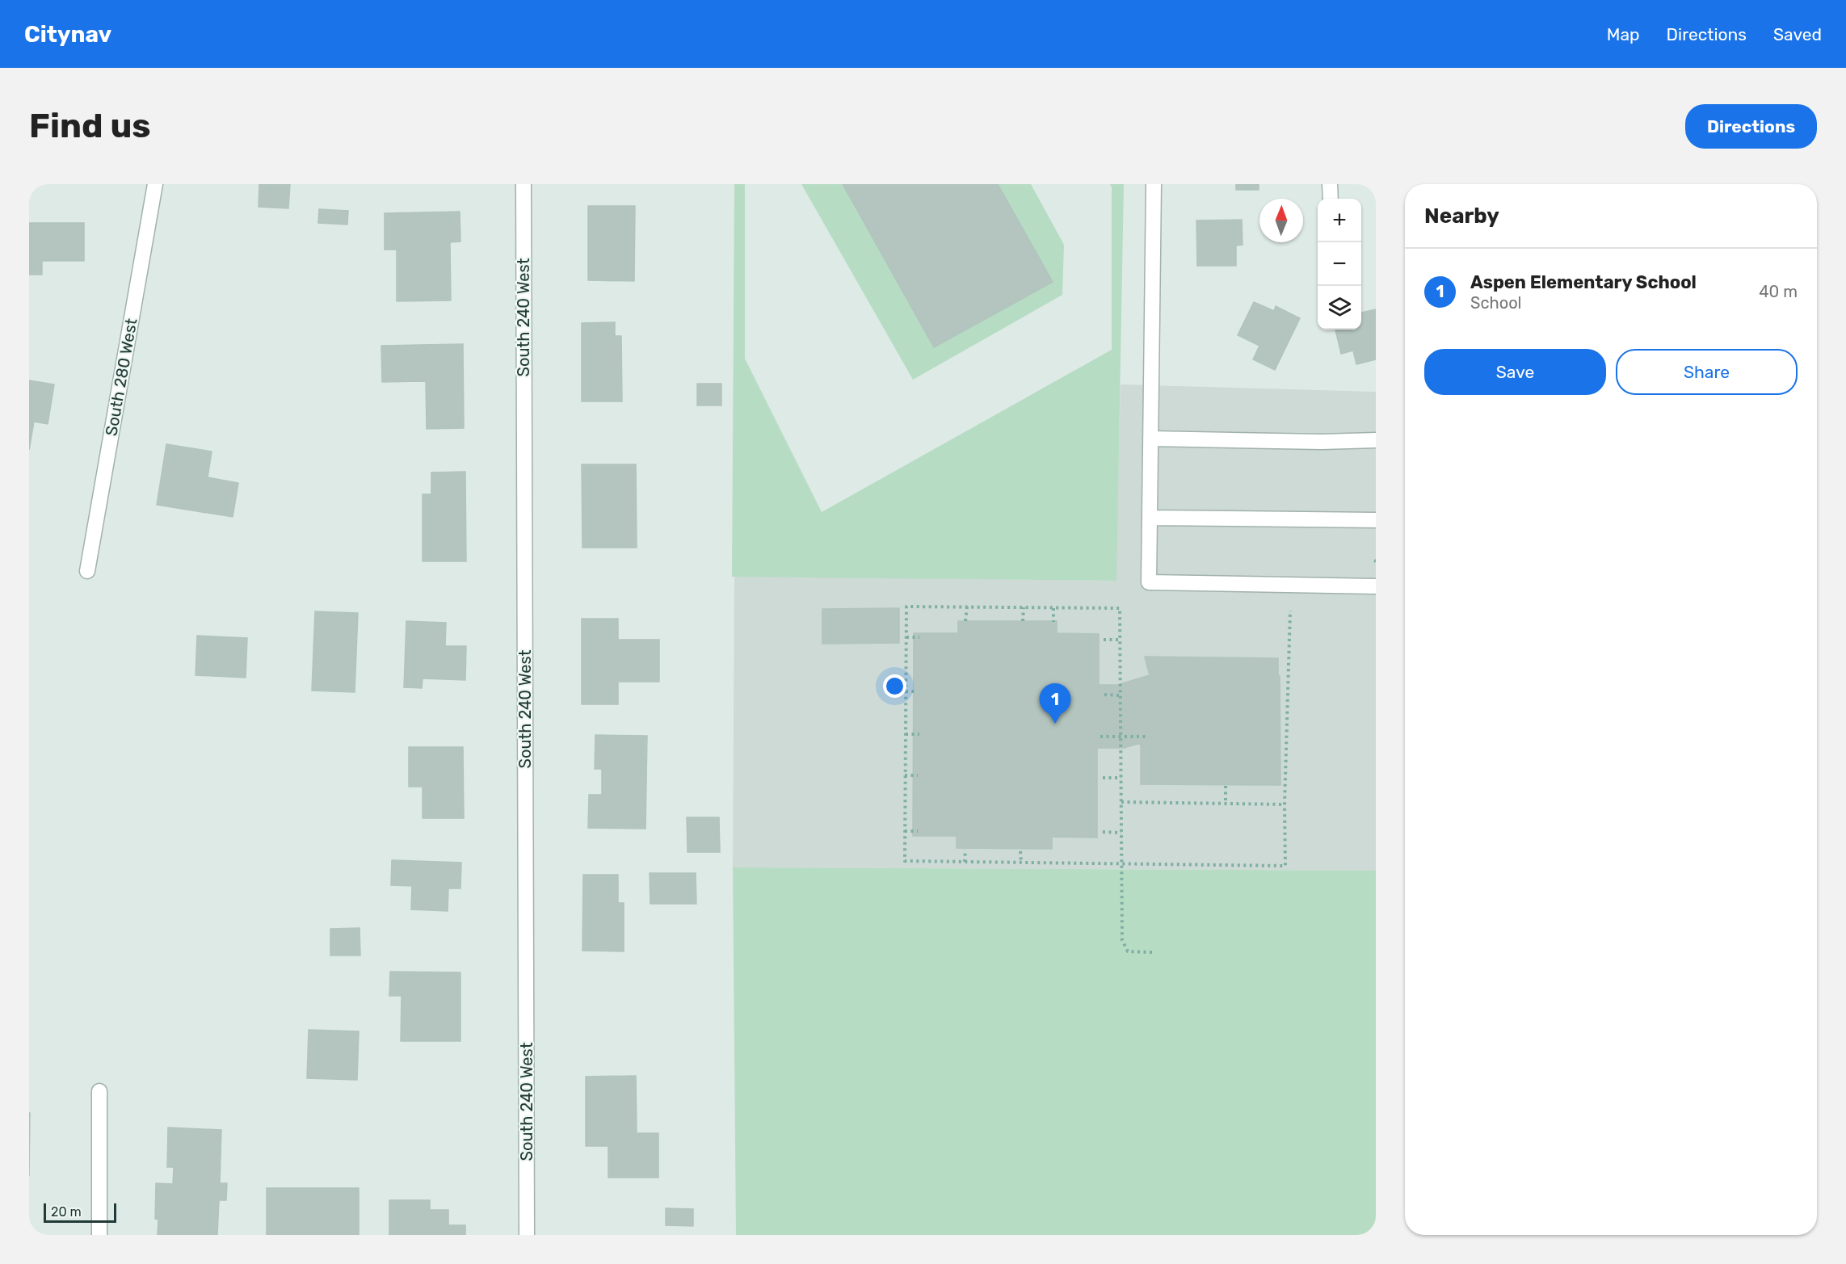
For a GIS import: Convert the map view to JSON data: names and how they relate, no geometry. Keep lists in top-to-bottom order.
{
  "streets": {
    "street": ["South 240 West", "South 280 West"]
  },
  "scale_bar": "20 m",
  "north": "top",
  "page": {
    "header": "Citynav",
    "nav": ["Map", "Directions", "Saved"],
    "buttons": [
      "Directions",
      ["Save", "Share"]
    ],
    "title": "Find us",
    "heading": "Nearby",
    "map_buttons": ["+", "−"],
    "list": [
      {
        "mark": "1",
        "name": "Aspen Elementary School",
        "note": "School",
        "value": "40 m"
      }
    ],
    "pins": "1",
    "scale": "20 m"
  }
}
